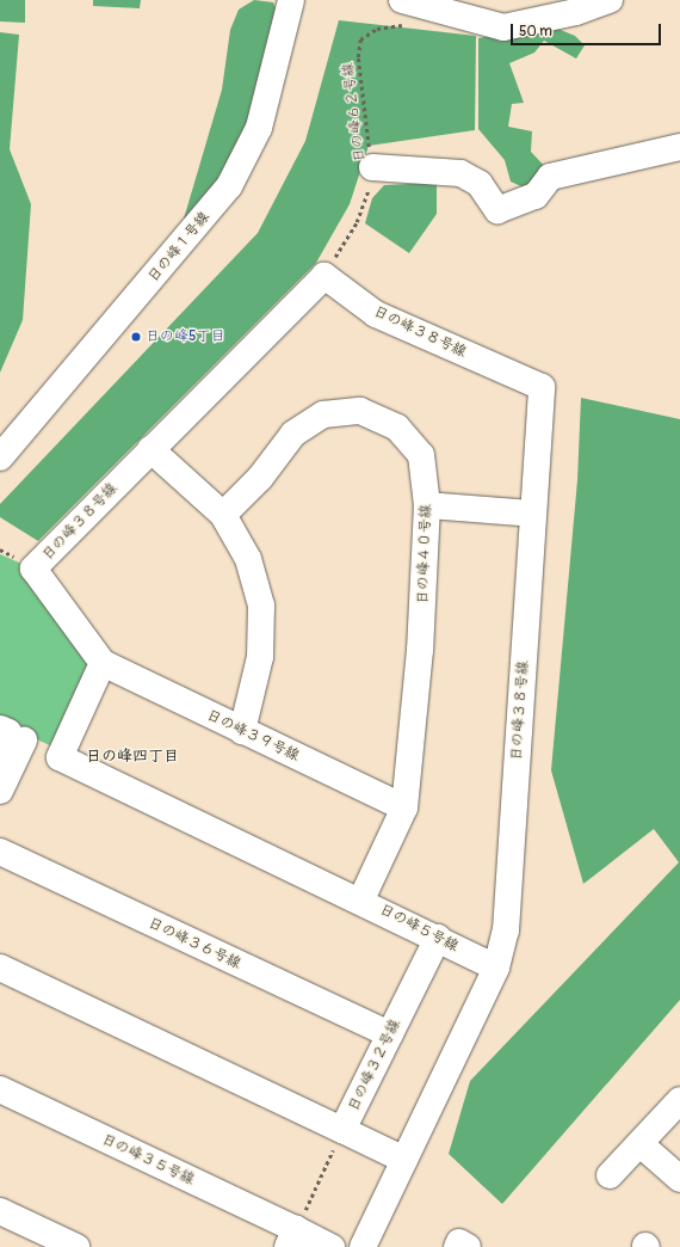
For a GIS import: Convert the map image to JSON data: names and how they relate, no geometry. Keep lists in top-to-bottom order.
{
  "streets": {
    "street": [
      "日の峰１号線",
      "日の峰３８号線",
      "日の峰４０号線",
      "日の峰３９号線",
      "日の峰５号線",
      "日の峰３６号線",
      "日の峰３２号線",
      "日の峰３５号線"
    ],
    "path": ["日の峰６２号線"]
  },
  "crossings": [
    ["日の峰６２号線", "日の峰３８号線"],
    ["日の峰３８号線", "日の峰３９号線"],
    ["日の峰３８号線", "日の峰５号線"],
    ["日の峰４０号線", "日の峰３９号線"],
    ["日の峰４０号線", "日の峰５号線"],
    ["日の峰３９号線", "日の峰５号線"],
    ["日の峰５号線", "日の峰３２号線"],
    ["日の峰３６号線", "日の峰３２号線"]
  ],
  "districts": ["日の峰四丁目"],
  "places": ["日の峰5丁目"],
  "scale_bar": "50 m"
}
